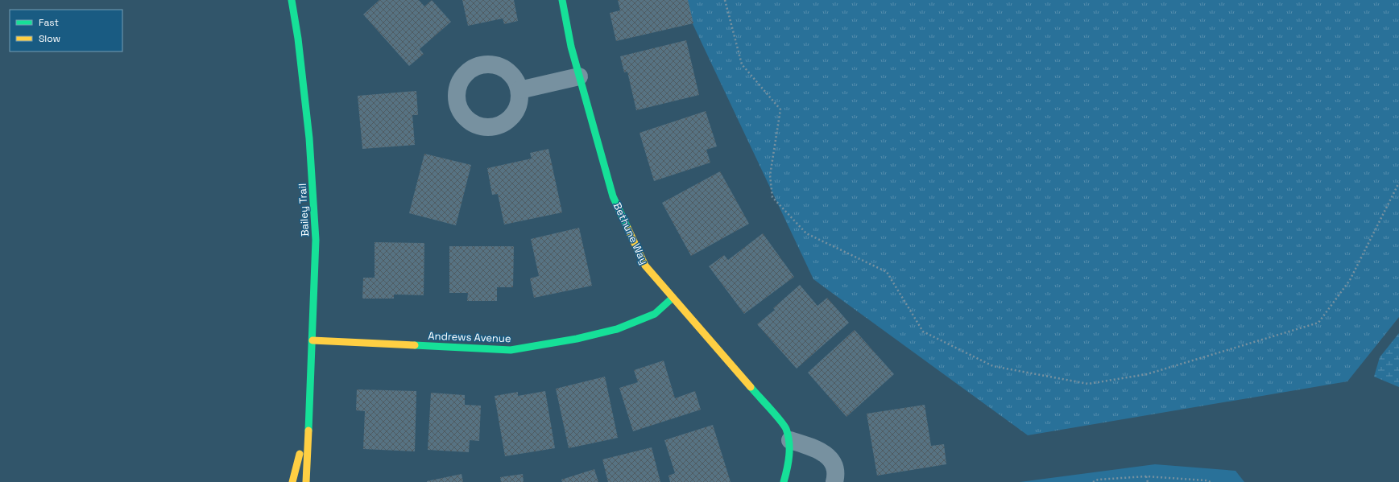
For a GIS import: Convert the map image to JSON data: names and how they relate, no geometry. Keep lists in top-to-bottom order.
{
  "streets": {
    "street": ["Bailey Trail", "Bethune Way", "Andrews Avenue"]
  },
  "crossings": [
    ["Bailey Trail", "Andrews Avenue"],
    ["Bethune Way", "Andrews Avenue"]
  ],
  "legend": ["Fast", "Slow"]
}
